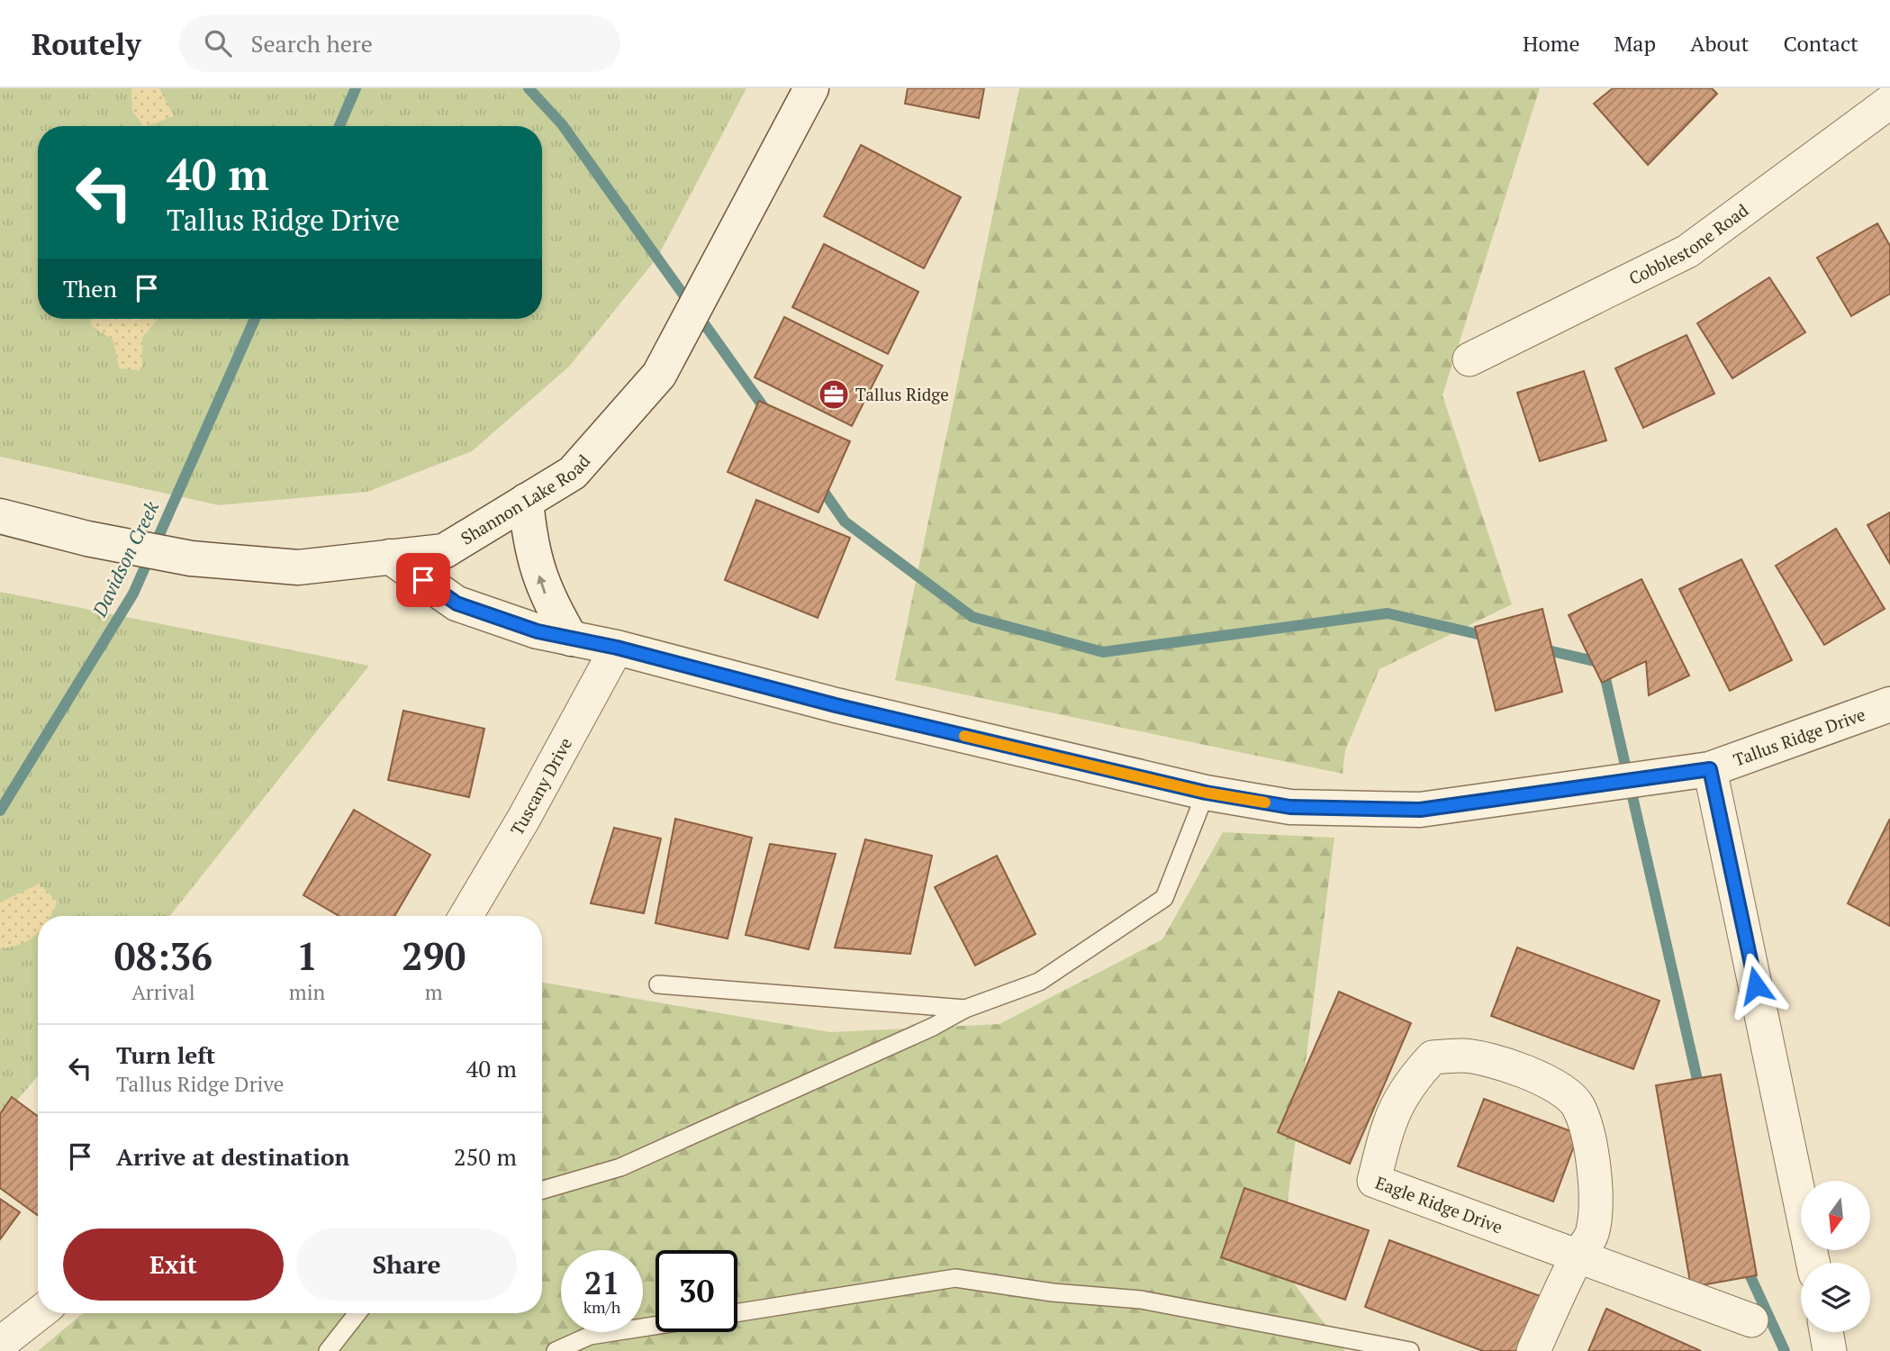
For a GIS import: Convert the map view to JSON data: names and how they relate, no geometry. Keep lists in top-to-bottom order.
{
  "streets": {
    "street": [
      "Cobblestone Road",
      "Shannon Lake Road",
      "Tallus Ridge Drive",
      "Tuscany Drive",
      "Eagle Ridge Drive"
    ]
  },
  "crossings": [
    ["Shannon Lake Road", "Tallus Ridge Drive"],
    ["Tallus Ridge Drive", "Tuscany Drive"]
  ],
  "water": ["Davidson Creek"],
  "places": {
    "office": ["Tallus Ridge"]
  },
  "north": "bottom",
  "page": {
    "header": "Routely",
    "search": "Search here",
    "nav": [
      "Home",
      "Map",
      "About",
      "Contact"
    ],
    "turn": ["40 m", "Tallus Ridge Drive"],
    "then": "Then",
    "eta": [
      "08:36",
      "Arrival",
      "1",
      "min",
      "290",
      "m"
    ],
    "list": [
      {
        "name": "Turn left",
        "note": "Tallus Ridge Drive",
        "value": "40 m"
      },
      {
        "name": "Arrive at destination",
        "value": "250 m"
      }
    ],
    "buttons": ["Exit", "Share"],
    "speed": "21 km/h",
    "limit": "30"
  }
}
